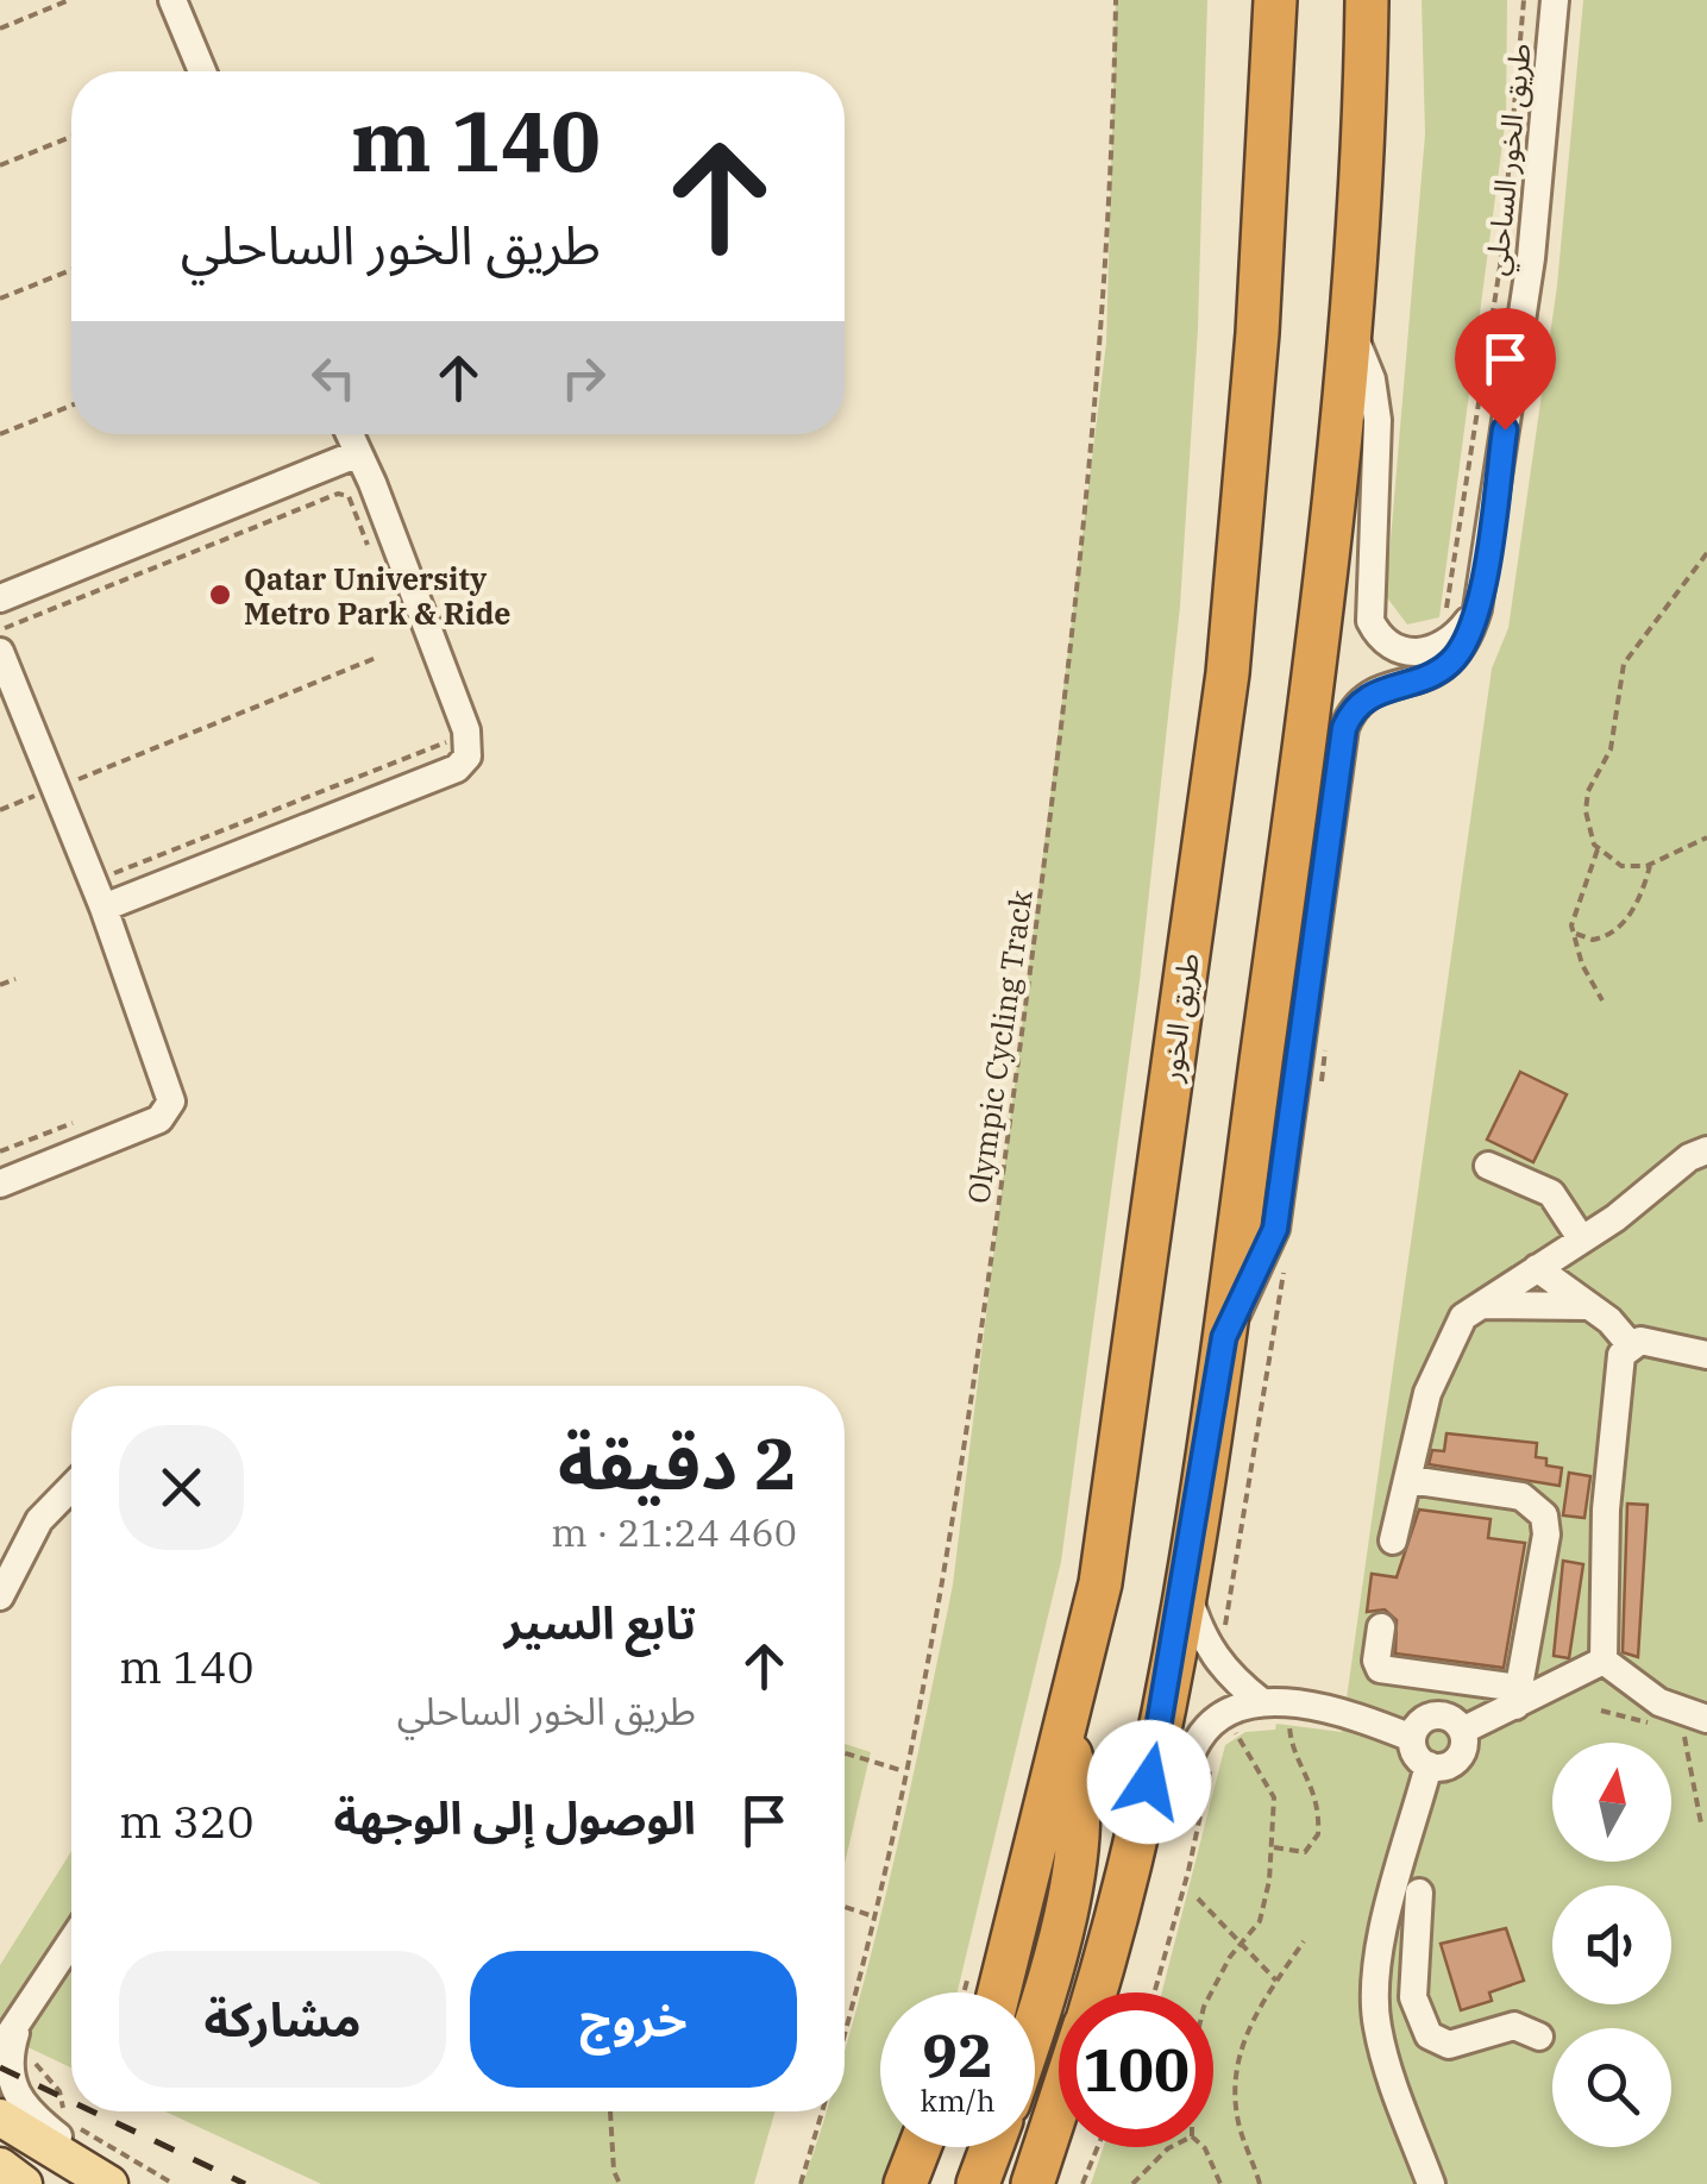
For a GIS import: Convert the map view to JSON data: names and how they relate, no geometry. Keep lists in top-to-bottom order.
{
  "streets": {
    "highway": ["طريق الخور"],
    "street": ["طريق الخور الساحلي"],
    "path": ["Olympic Cycling Track"]
  },
  "places": ["Qatar University Metro Park & Ride"],
  "north": "top",
  "page": {
    "turn": ["140 m", "طريق الخور الساحلي"],
    "heading": ["2 دقيقة", "460 m · 21:24"],
    "list": [
      {
        "name": "تابع السير",
        "note": "طريق الخور الساحلي",
        "value": "140 m"
      },
      {
        "name": "الوصول إلى الوجهة",
        "value": "320 m"
      }
    ],
    "buttons": ["خروج", "مشاركة"],
    "speed": "92 km/h",
    "limit": "100"
  }
}
